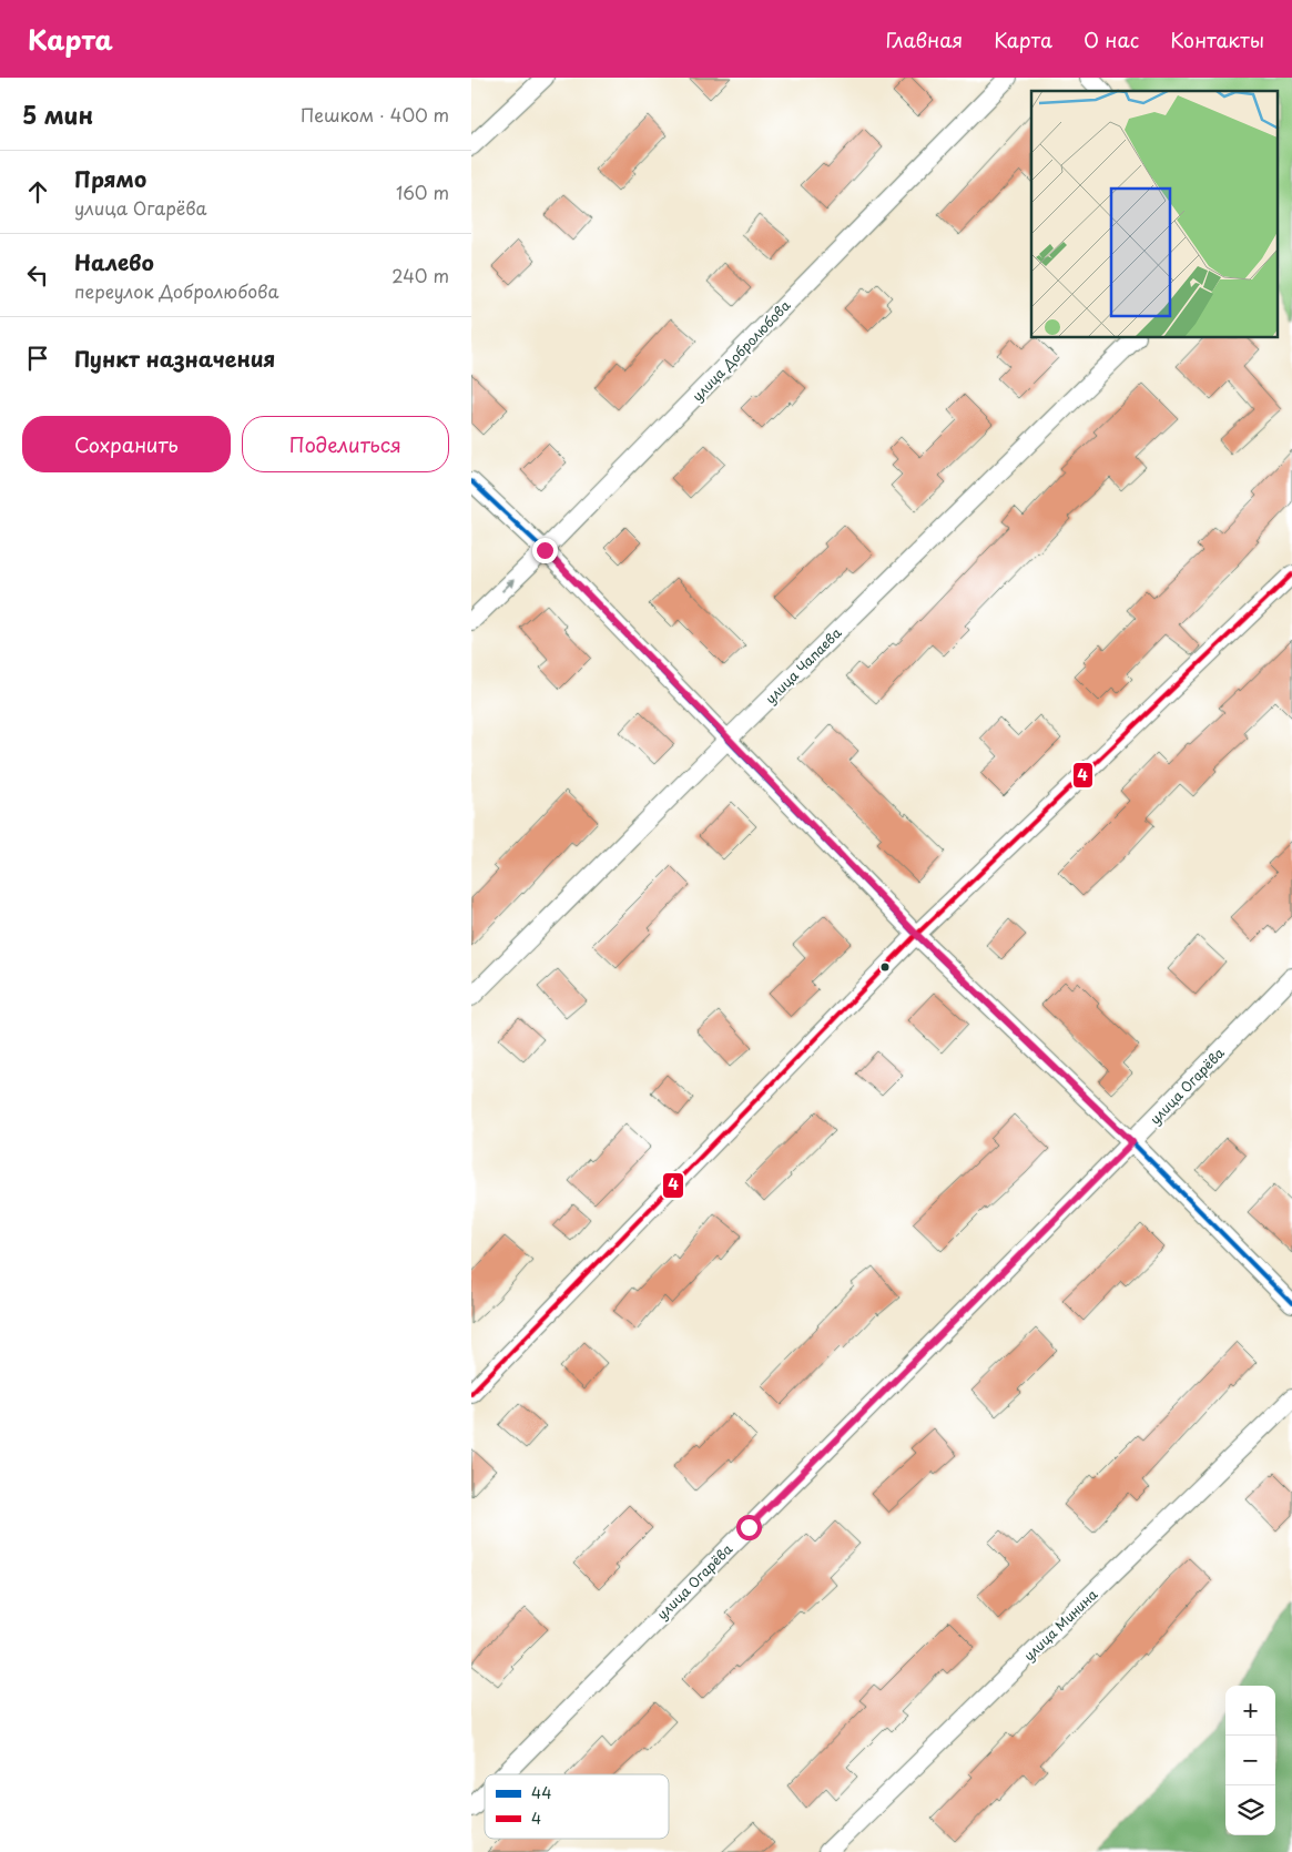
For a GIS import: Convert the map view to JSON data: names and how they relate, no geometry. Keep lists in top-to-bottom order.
{
  "streets": {
    "street": [
      "улица Добролюбова",
      "улица Чапаева",
      "улица Огарёва",
      "улица Минина"
    ]
  },
  "lines": ["transit line 44", "transit line 4"],
  "legend": ["44", "4"],
  "page": {
    "header": "Карта",
    "nav": [
      "Главная",
      "Карта",
      "О нас",
      "Контакты"
    ],
    "heading": ["5 мин", "Пешком · 400 m"],
    "list": [
      ["Прямо", "улица Огарёва", "160 m"],
      ["Налево", "переулок Добролюбова", "240 m"],
      "Пункт назначения"
    ],
    "buttons": ["Сохранить", "Поделиться"],
    "map_buttons": ["+", "−"]
  }
}
